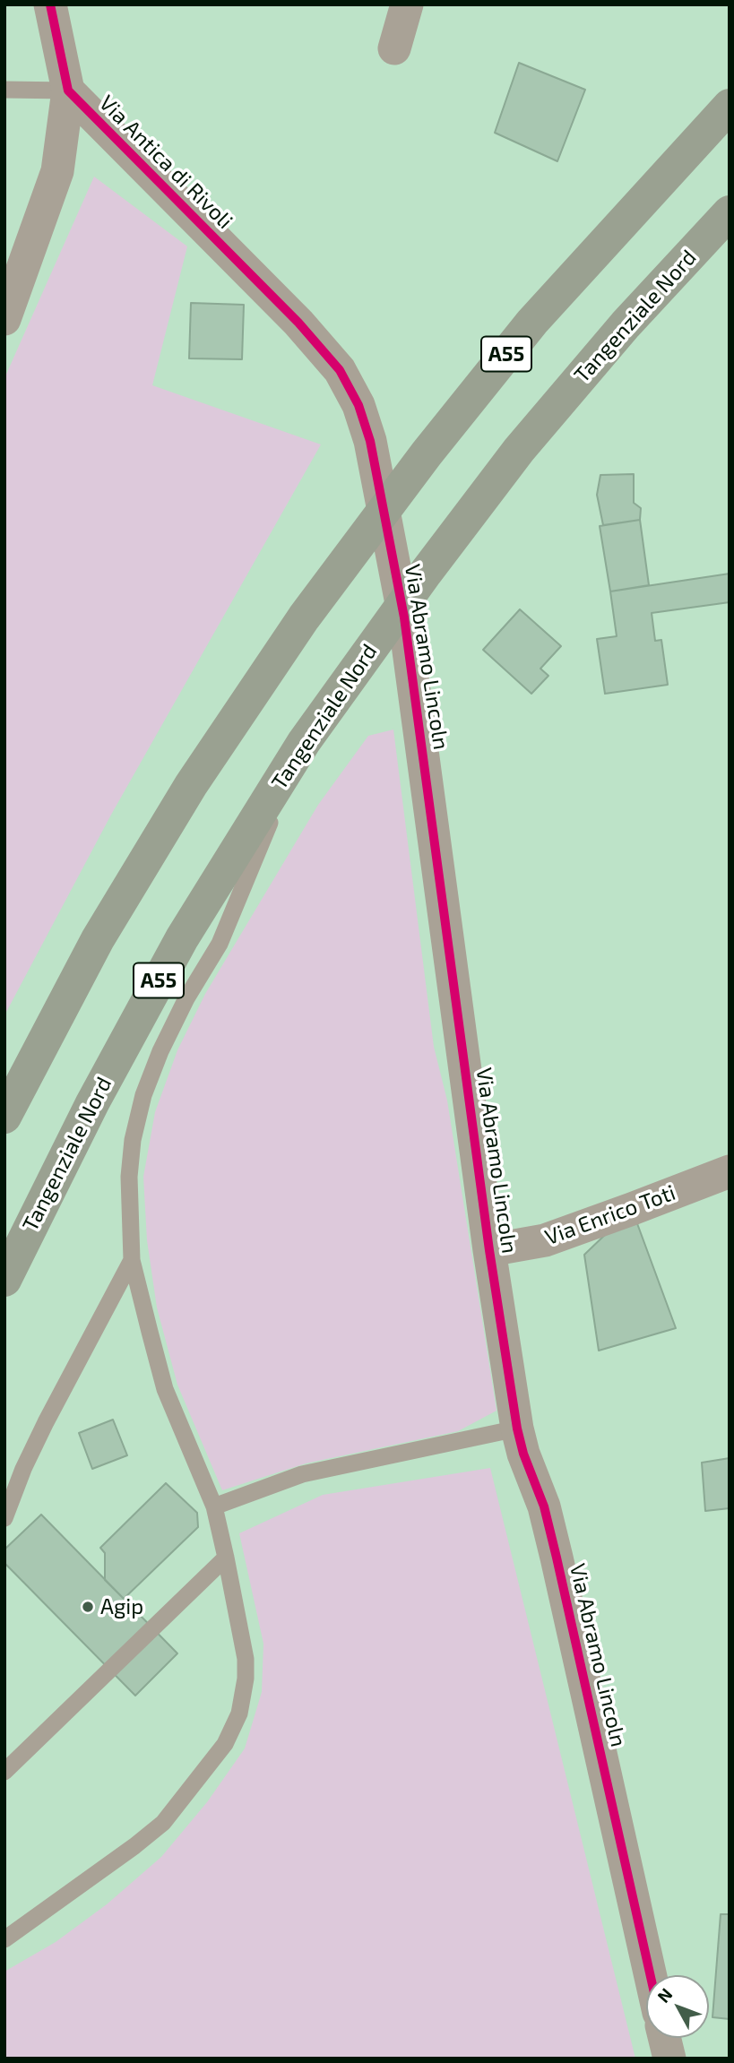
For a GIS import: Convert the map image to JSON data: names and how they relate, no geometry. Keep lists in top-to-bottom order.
{
  "streets": {
    "highway": ["Tangenziale Nord", "A55"],
    "street": ["Via Antica di Rivoli", "Via Abramo Lincoln", "Via Enrico Toti"]
  },
  "crossings": [
    ["Via Antica di Rivoli", "Via Abramo Lincoln"],
    ["Via Abramo Lincoln", "Via Enrico Toti"]
  ],
  "places": ["Agip"],
  "north": "top left"
}
